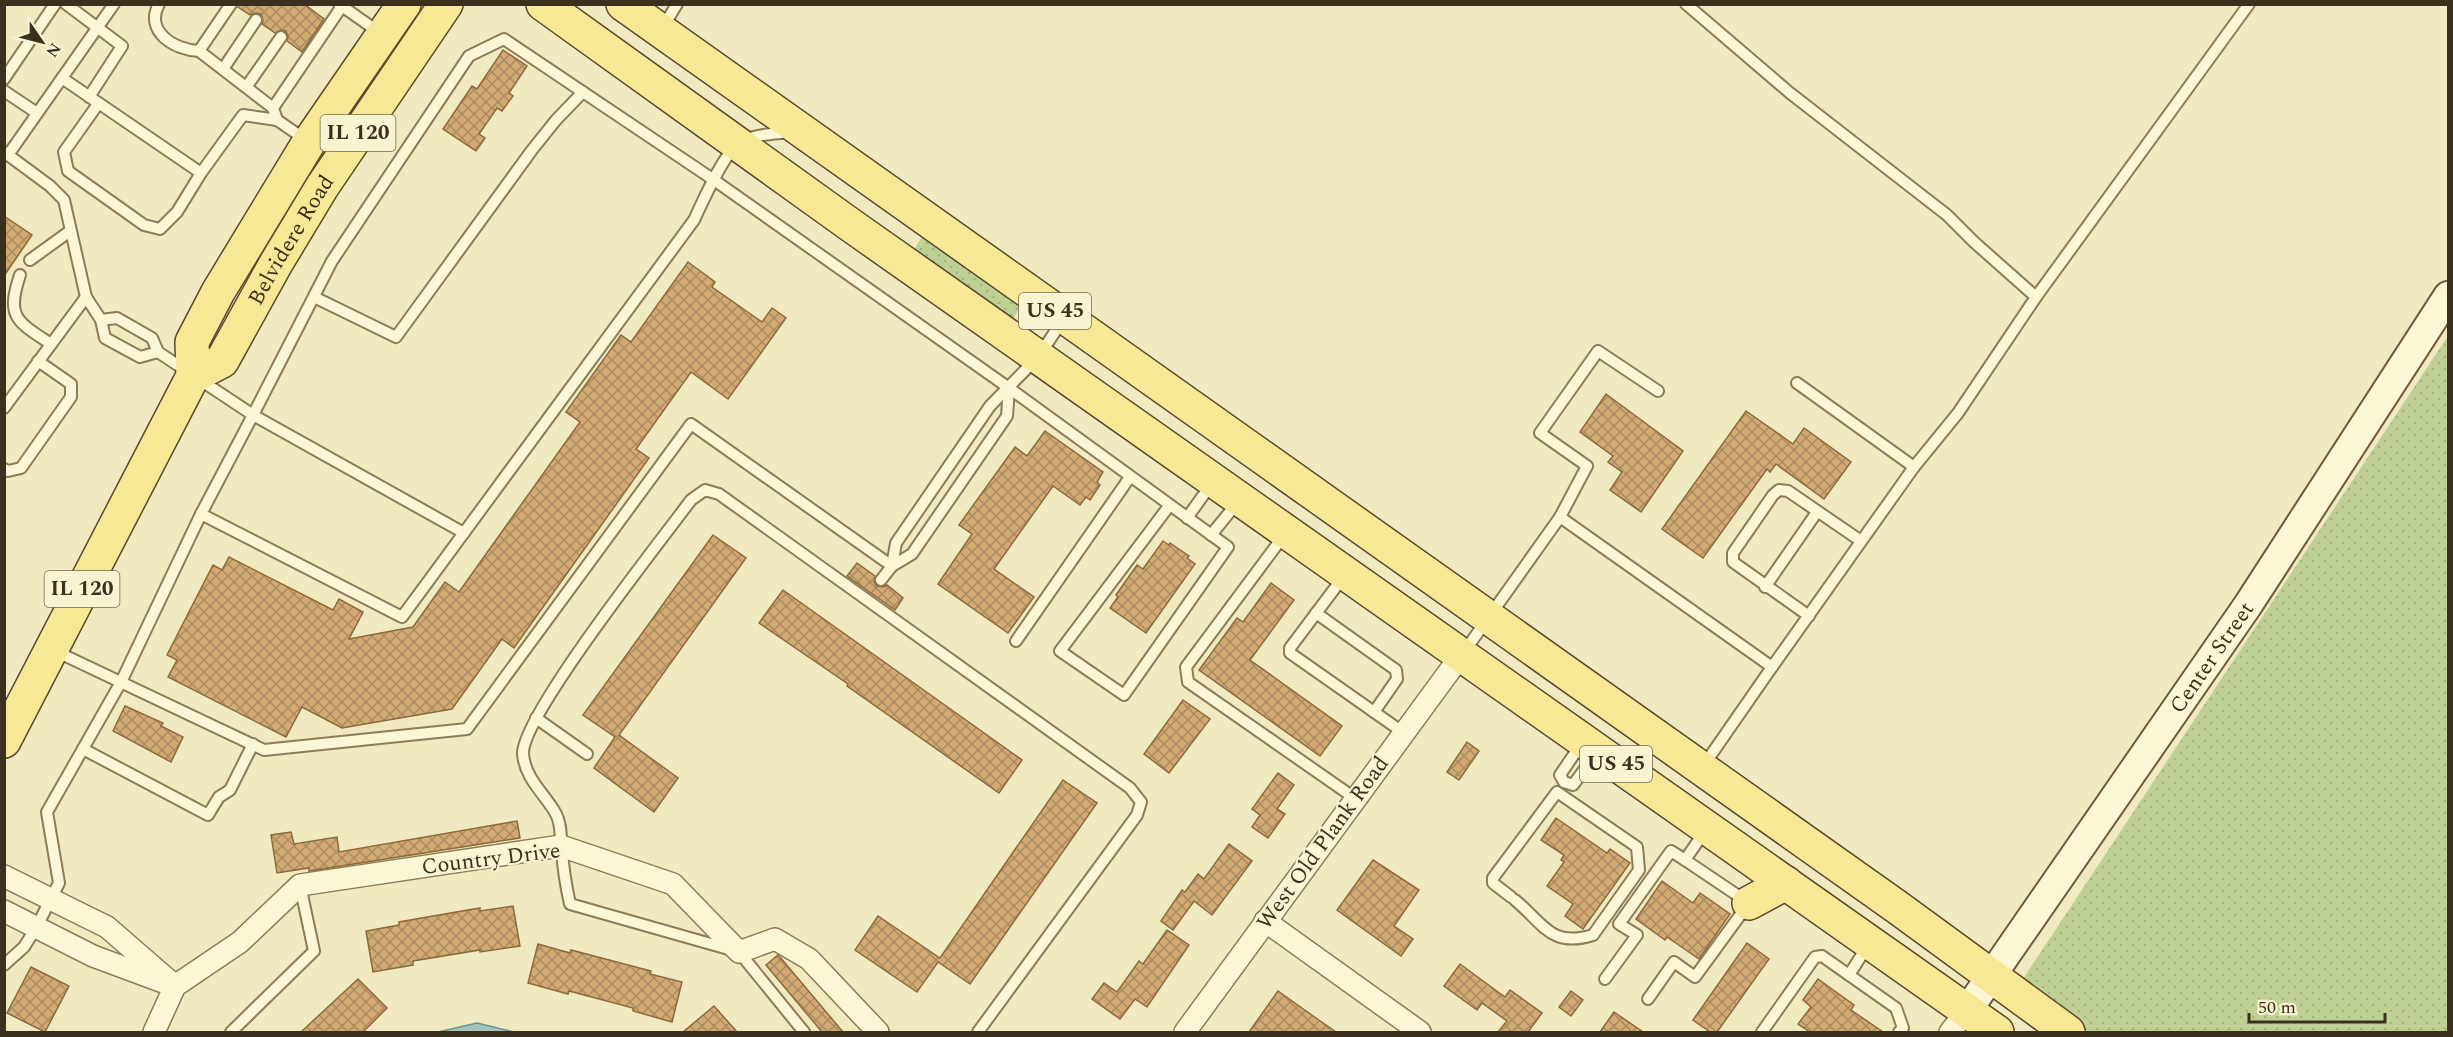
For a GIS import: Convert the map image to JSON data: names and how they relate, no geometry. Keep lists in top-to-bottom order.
{
  "streets": {
    "main road": ["IL 120", "Belvidere Road", "US 45"],
    "street": ["Center Street", "West Old Plank Road", "Country Drive"]
  },
  "crossings": [
    ["US 45", "Center Street"],
    ["US 45", "West Old Plank Road"]
  ],
  "scale_bar": "50 m",
  "north": "bottom right"
}
